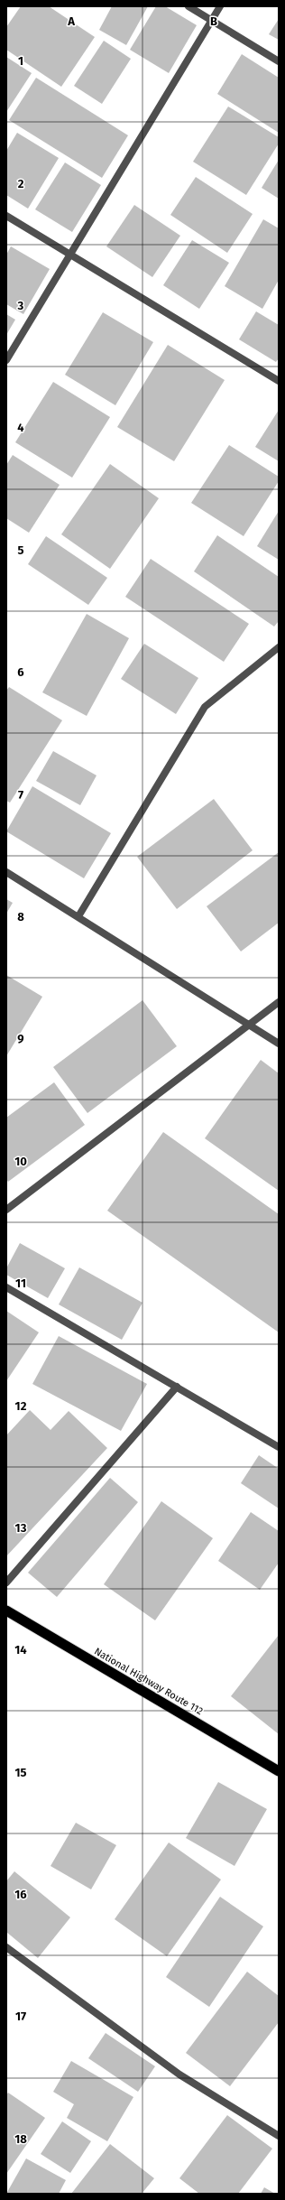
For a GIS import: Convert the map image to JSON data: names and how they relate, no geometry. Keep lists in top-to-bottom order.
{
  "streets": {
    "highway": ["National Highway Route 112"]
  },
  "grid": {
    "columns": ["A", "B"],
    "rows": [
      "1",
      "2",
      "3",
      "4",
      "5",
      "6",
      "7",
      "8",
      "9",
      "10",
      "11",
      "12",
      "13",
      "14",
      "15",
      "16",
      "17",
      "18"
    ]
  }
}
